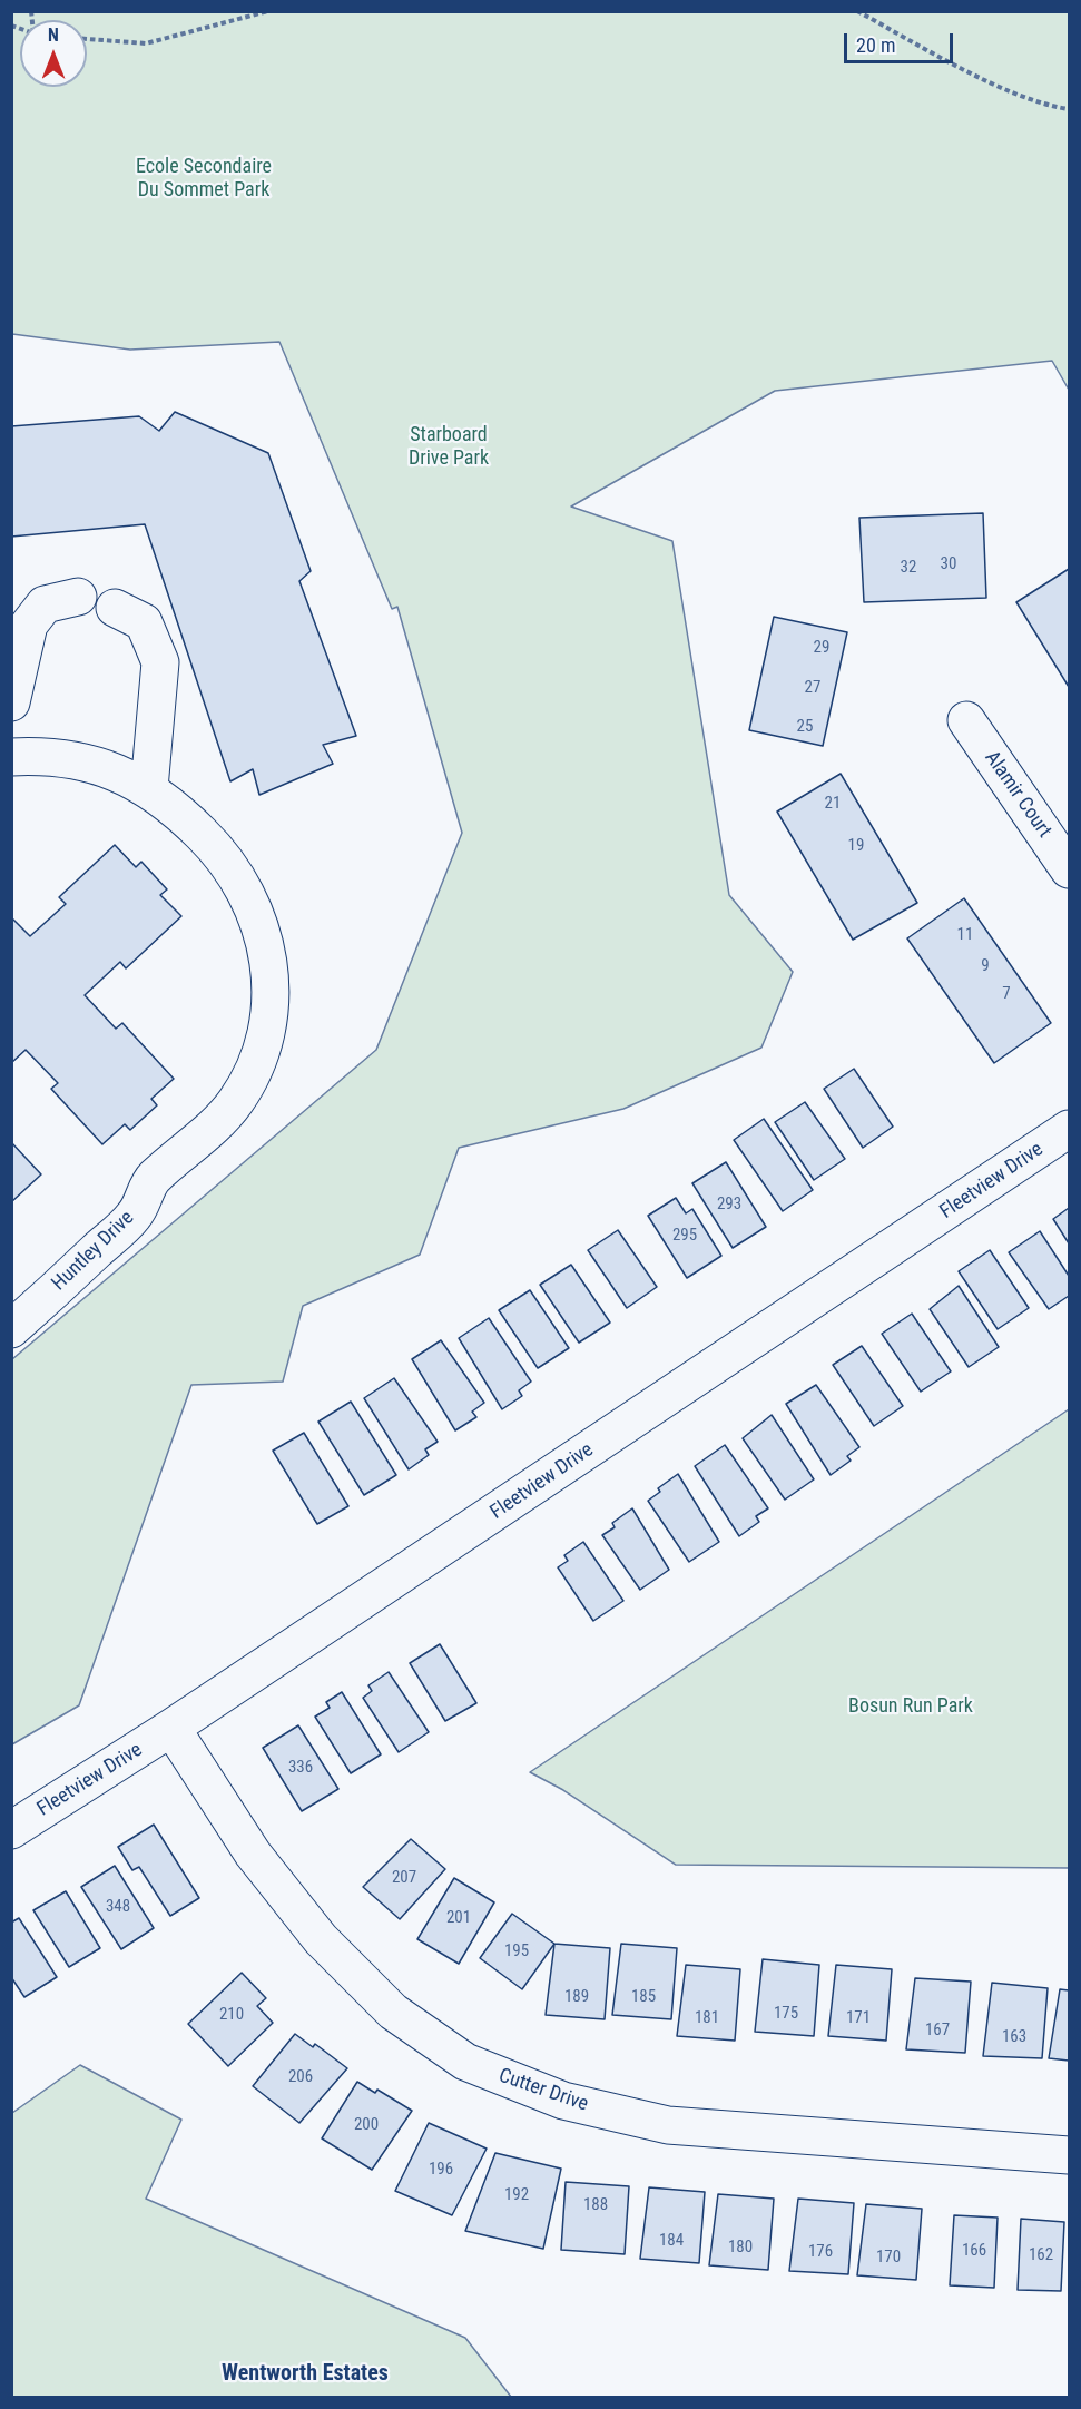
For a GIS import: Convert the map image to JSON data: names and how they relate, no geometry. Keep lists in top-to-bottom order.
{
  "streets": {
    "street": [
      "Alamir Court",
      "Fleetview Drive",
      "Huntley Drive",
      "Cutter Drive"
    ]
  },
  "crossings": [
    ["Fleetview Drive", "Cutter Drive"]
  ],
  "districts": ["Wentworth Estates"],
  "parks": ["Ecole Secondaire Du Sommet Park", "Starboard Drive Park", "Bosun Run Park"],
  "house_numbers": [
    "30",
    "32",
    "29",
    "27",
    "25",
    "21",
    "19",
    "11",
    "9",
    "7",
    "293",
    "295",
    "336",
    "207",
    "348",
    "201",
    "195",
    "189",
    "185",
    "175",
    "210",
    "181",
    "171",
    "167",
    "163",
    "206",
    "200",
    "196",
    "192",
    "188",
    "184",
    "180",
    "166",
    "176",
    "162",
    "170"
  ],
  "scale_bar": "20 m",
  "north": "top"
}
